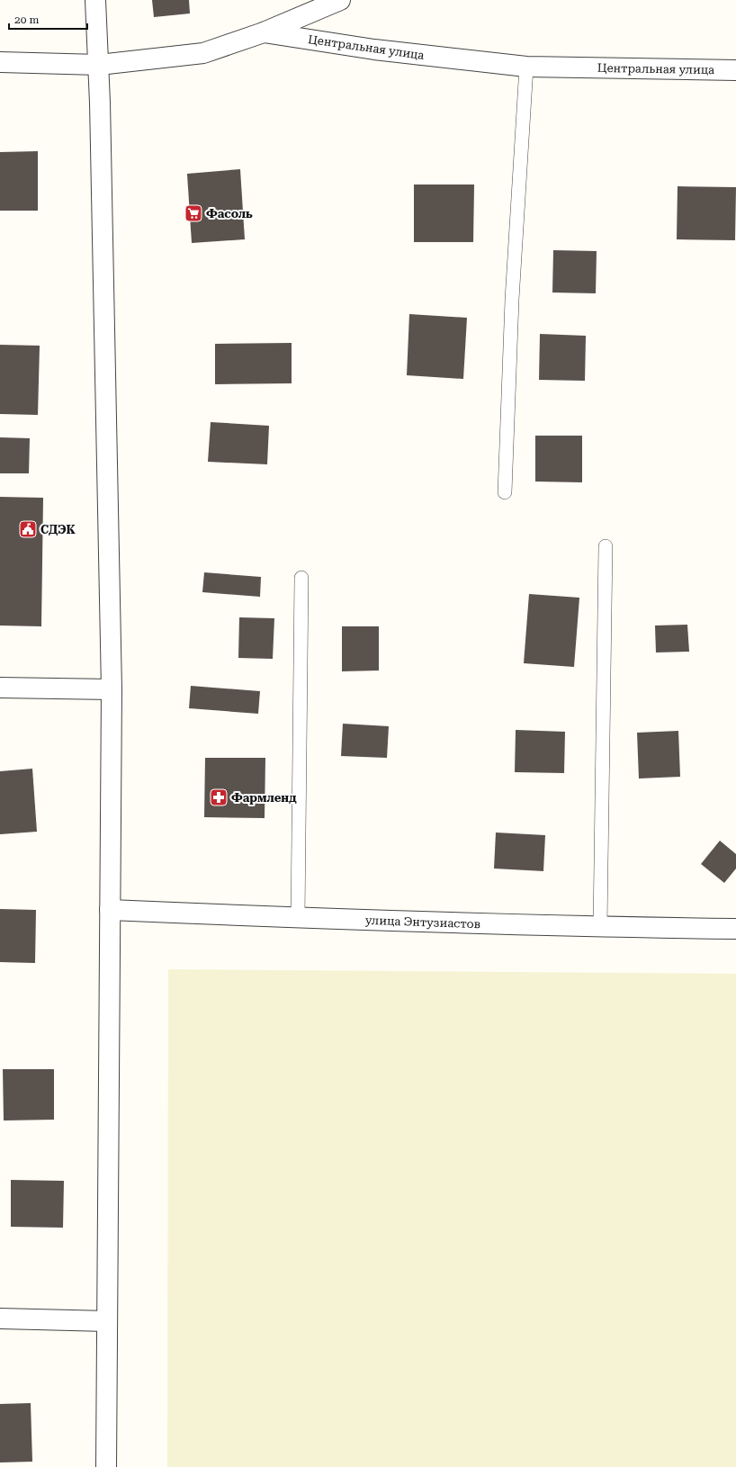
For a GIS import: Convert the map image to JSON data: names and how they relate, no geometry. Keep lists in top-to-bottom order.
{
  "streets": {
    "street": ["Центральная улица", "улица Энтузиастов"]
  },
  "places": {
    "supermarket": ["Фасоль"],
    "public building": ["СДЭК"],
    "pharmacy": ["Фармленд"]
  },
  "scale_bar": "20 m"
}
